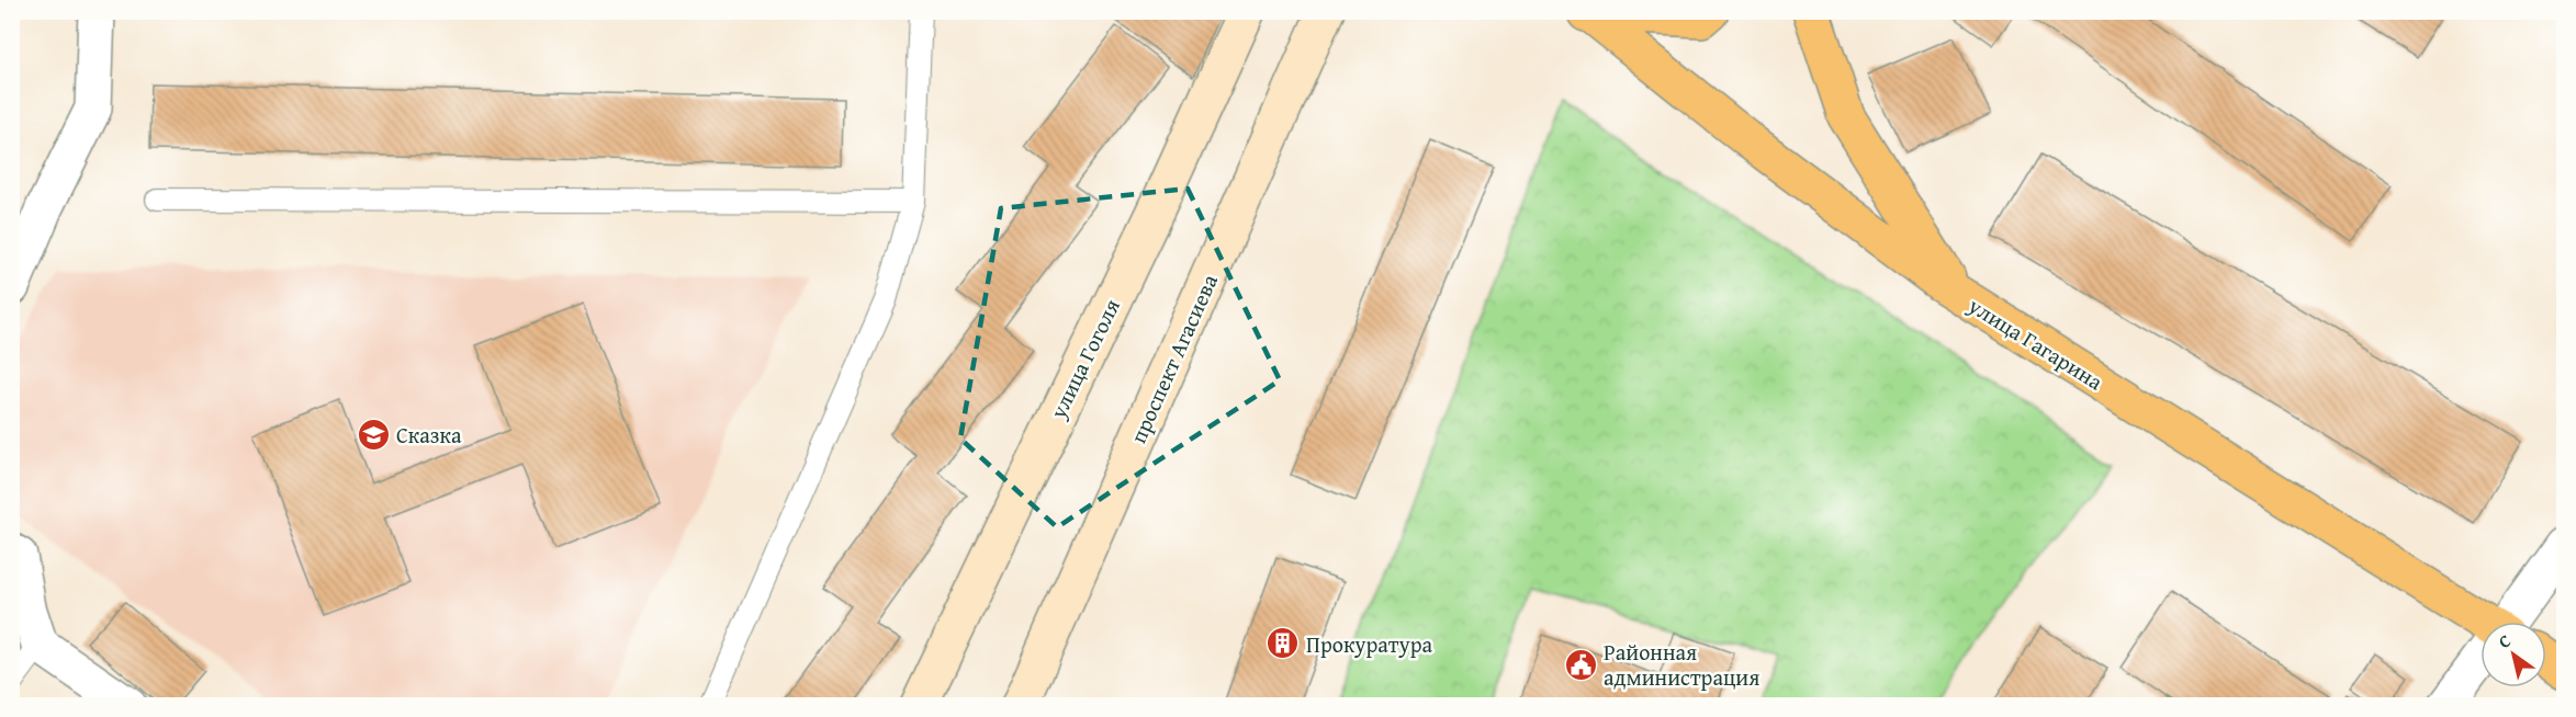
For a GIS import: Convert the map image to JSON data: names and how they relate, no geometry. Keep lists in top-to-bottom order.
{
  "streets": {
    "main road": ["улица Гагарина"],
    "street": ["улица Гоголя", "проспект Агасиева"]
  },
  "places": {
    "school or university": ["Сказка"],
    "building": ["Прокуратура"],
    "public building": ["Районная администрация"]
  },
  "north": "top left"
}
